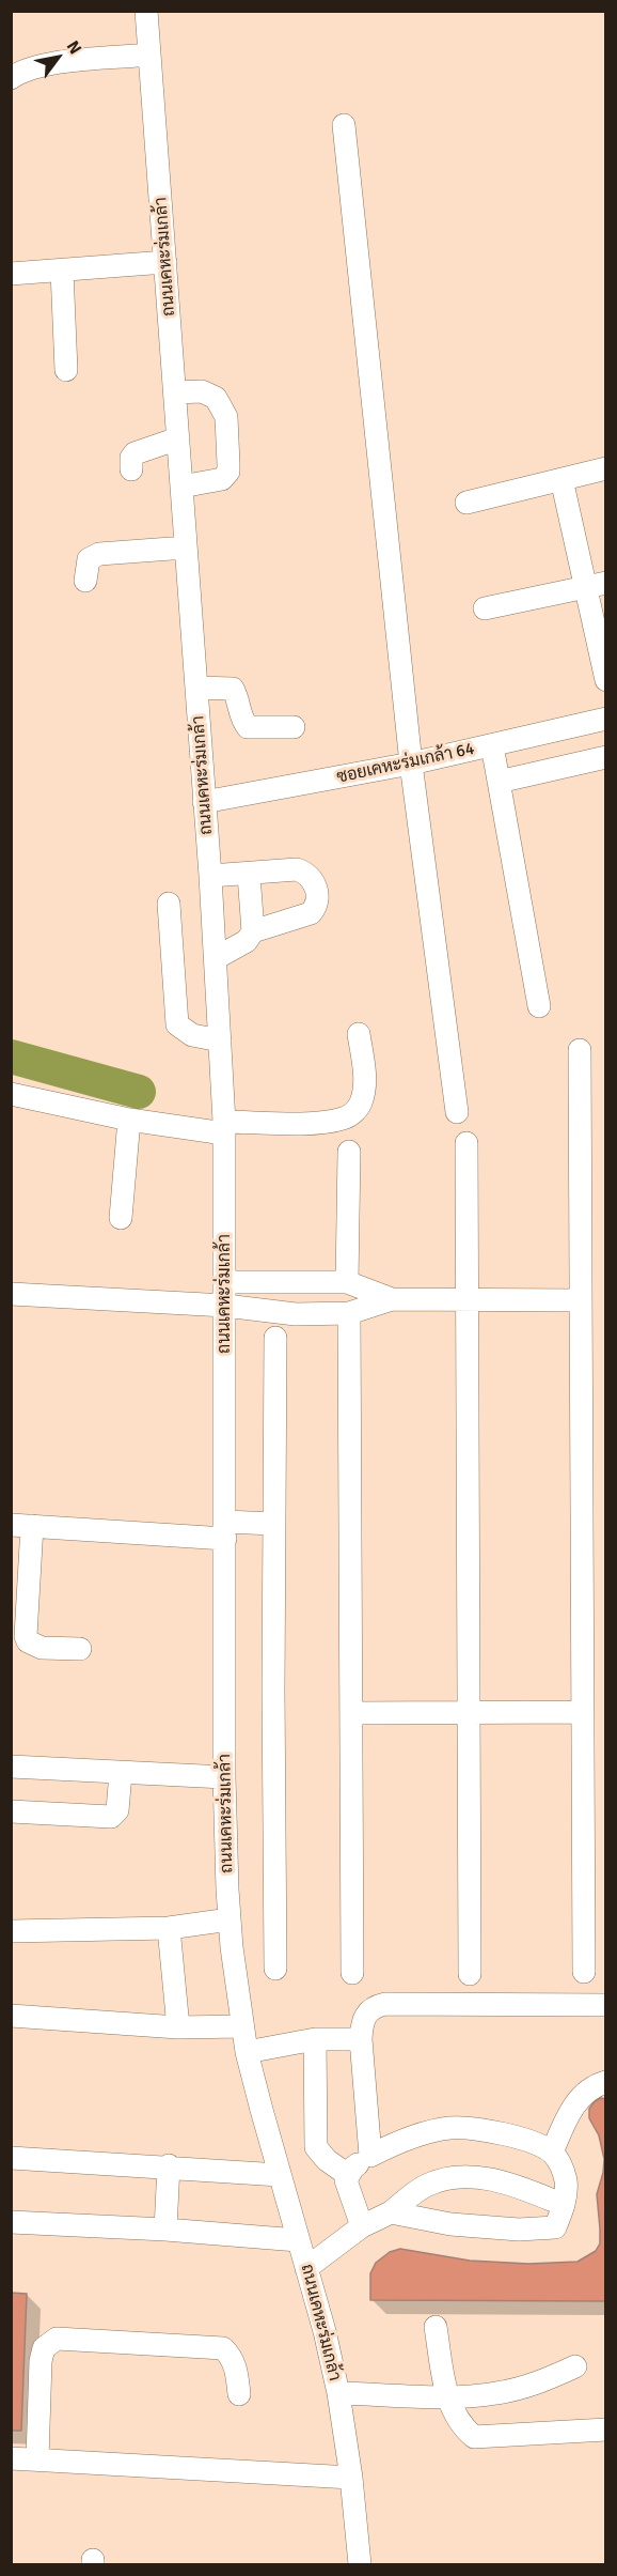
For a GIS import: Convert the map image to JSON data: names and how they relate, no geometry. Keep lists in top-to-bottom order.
{
  "streets": {
    "street": ["ถนนเคหะร่มเกล้า", "ซอยเคหะร่มเกล้า 64"]
  },
  "crossings": [
    ["ถนนเคหะร่มเกล้า", "ซอยเคหะร่มเกล้า 64"]
  ],
  "north": "top right"
}
